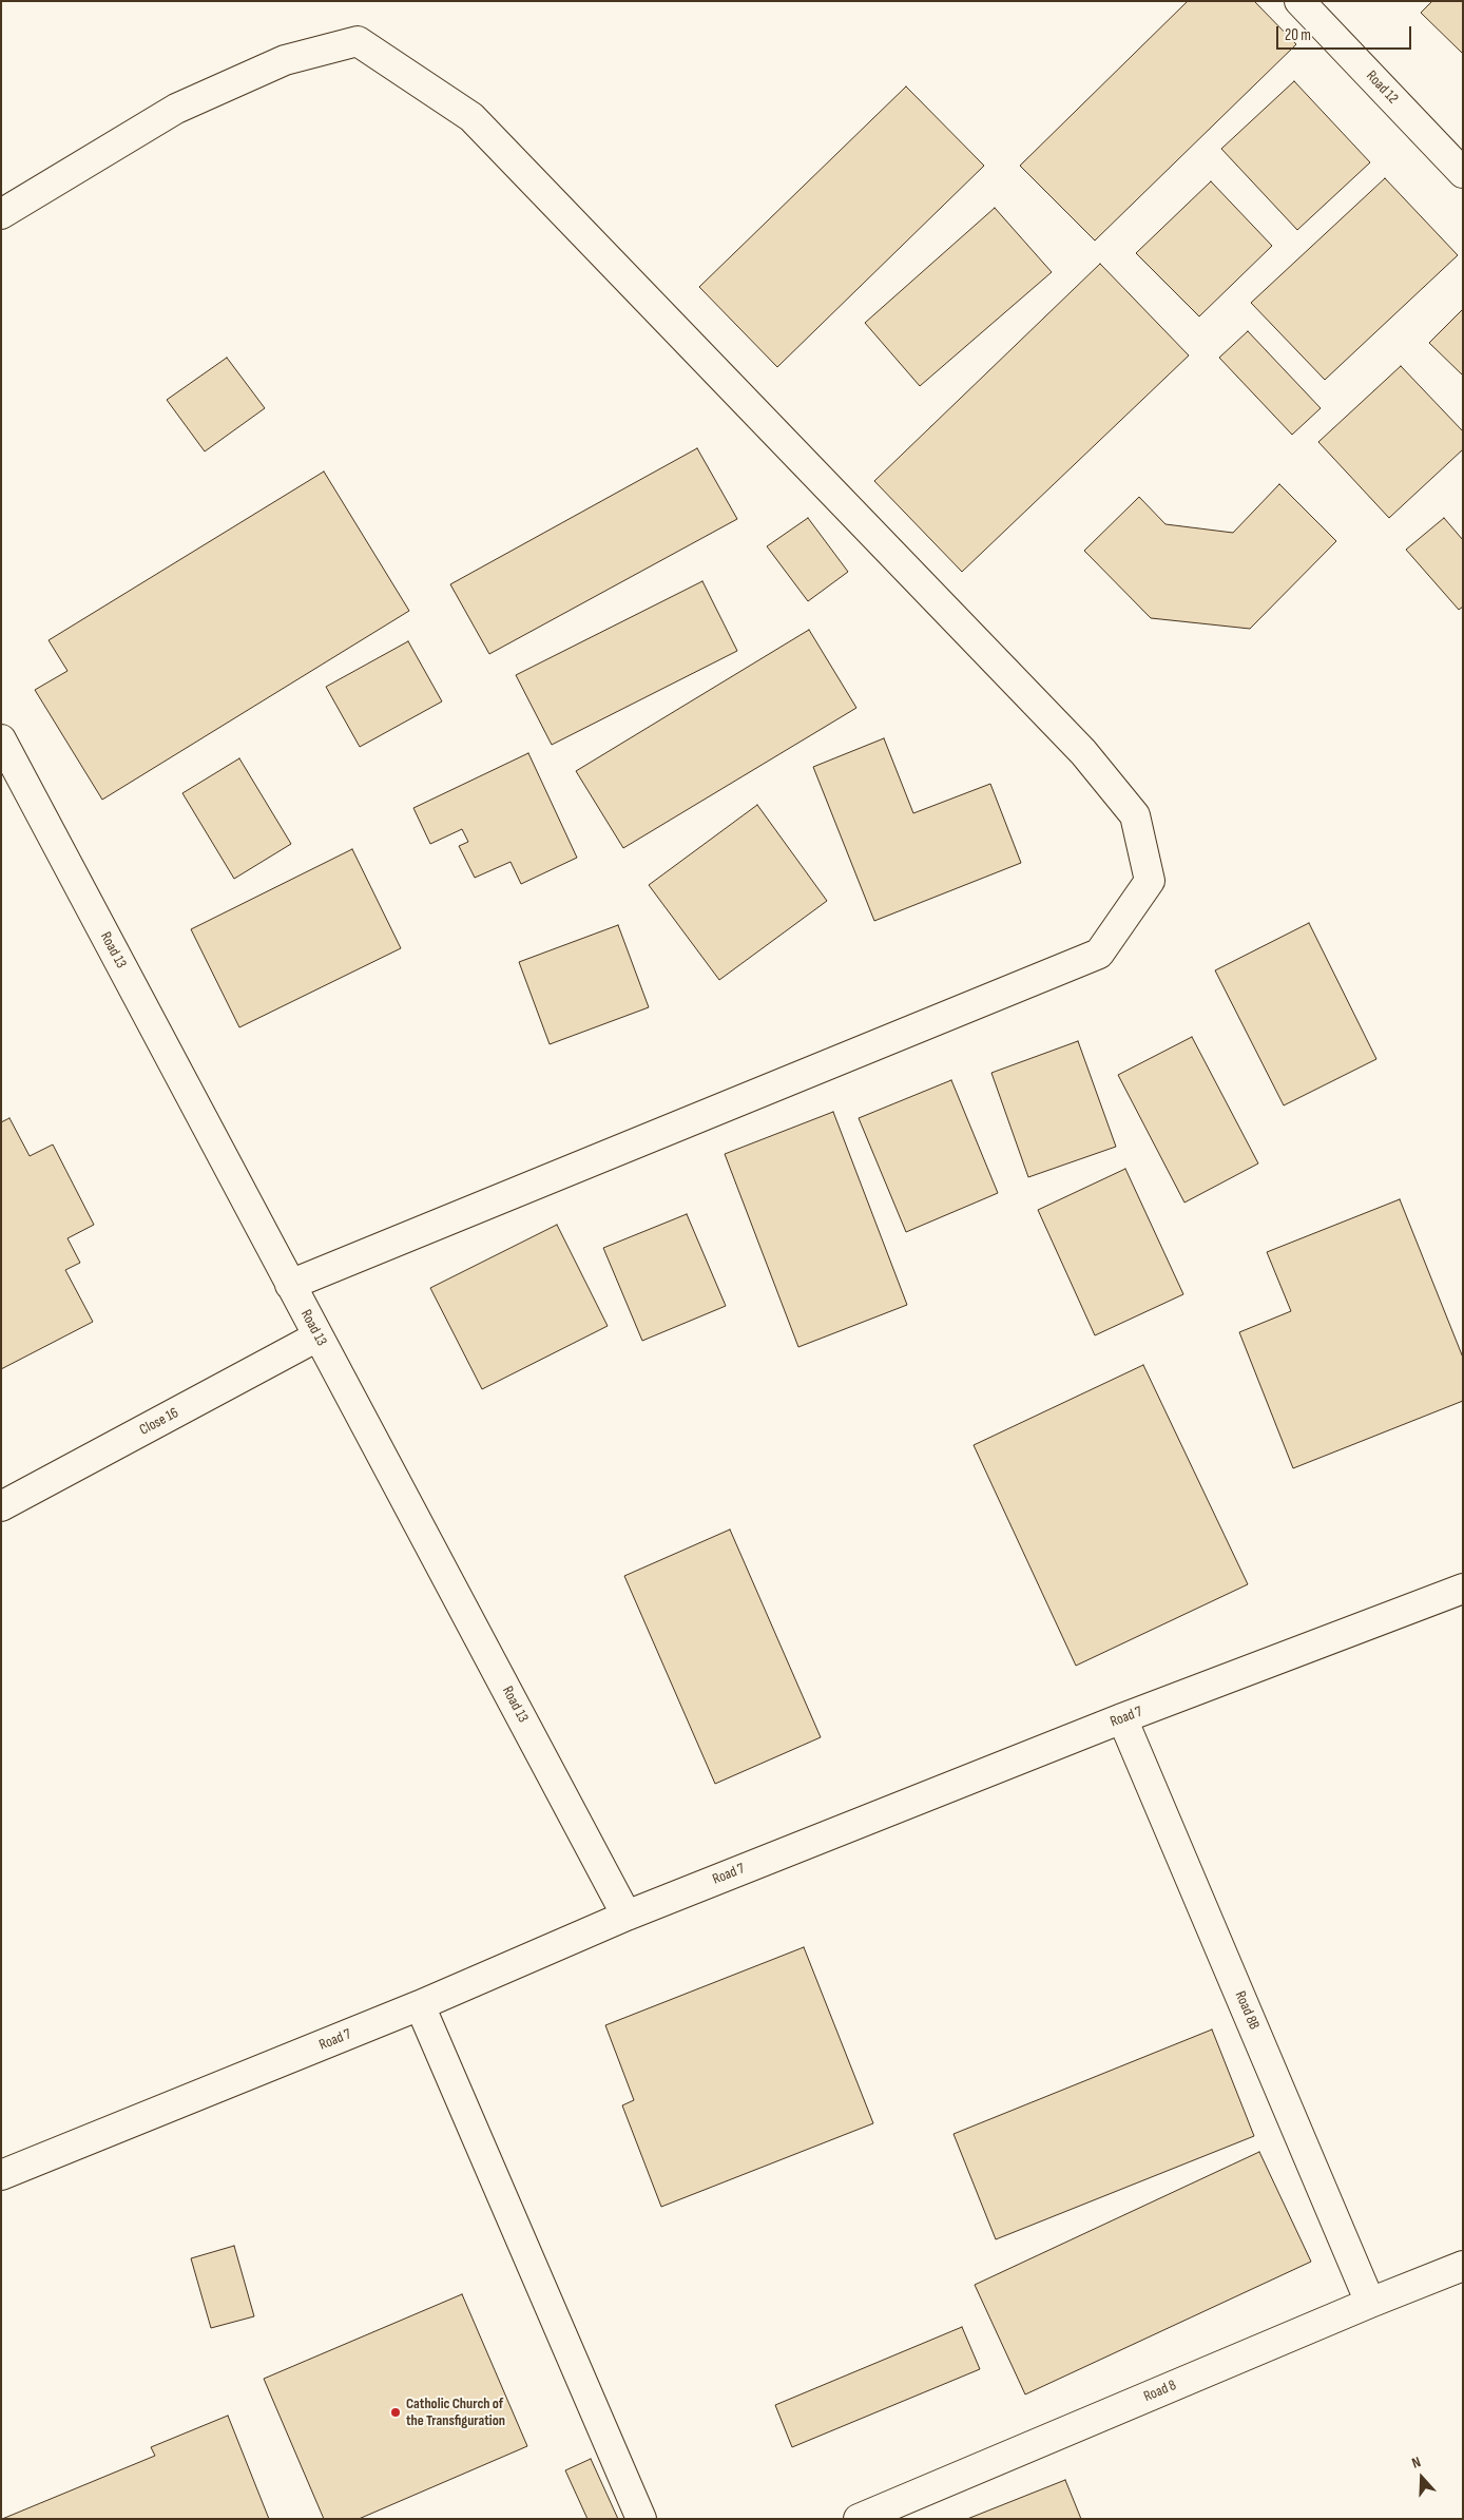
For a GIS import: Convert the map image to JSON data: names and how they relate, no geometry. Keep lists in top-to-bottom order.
{
  "streets": {
    "street": [
      "Road 12",
      "Road 13",
      "Close 16",
      "Road 7",
      "Road 8B",
      "Road 8"
    ]
  },
  "crossings": [
    ["Road 13", "Close 16"],
    ["Road 13", "Road 7"],
    ["Road 7", "Road 8B"],
    ["Road 8B", "Road 8"]
  ],
  "places": ["Catholic Church of the Transfiguration"],
  "scale_bar": "20 m",
  "north": "top"
}
